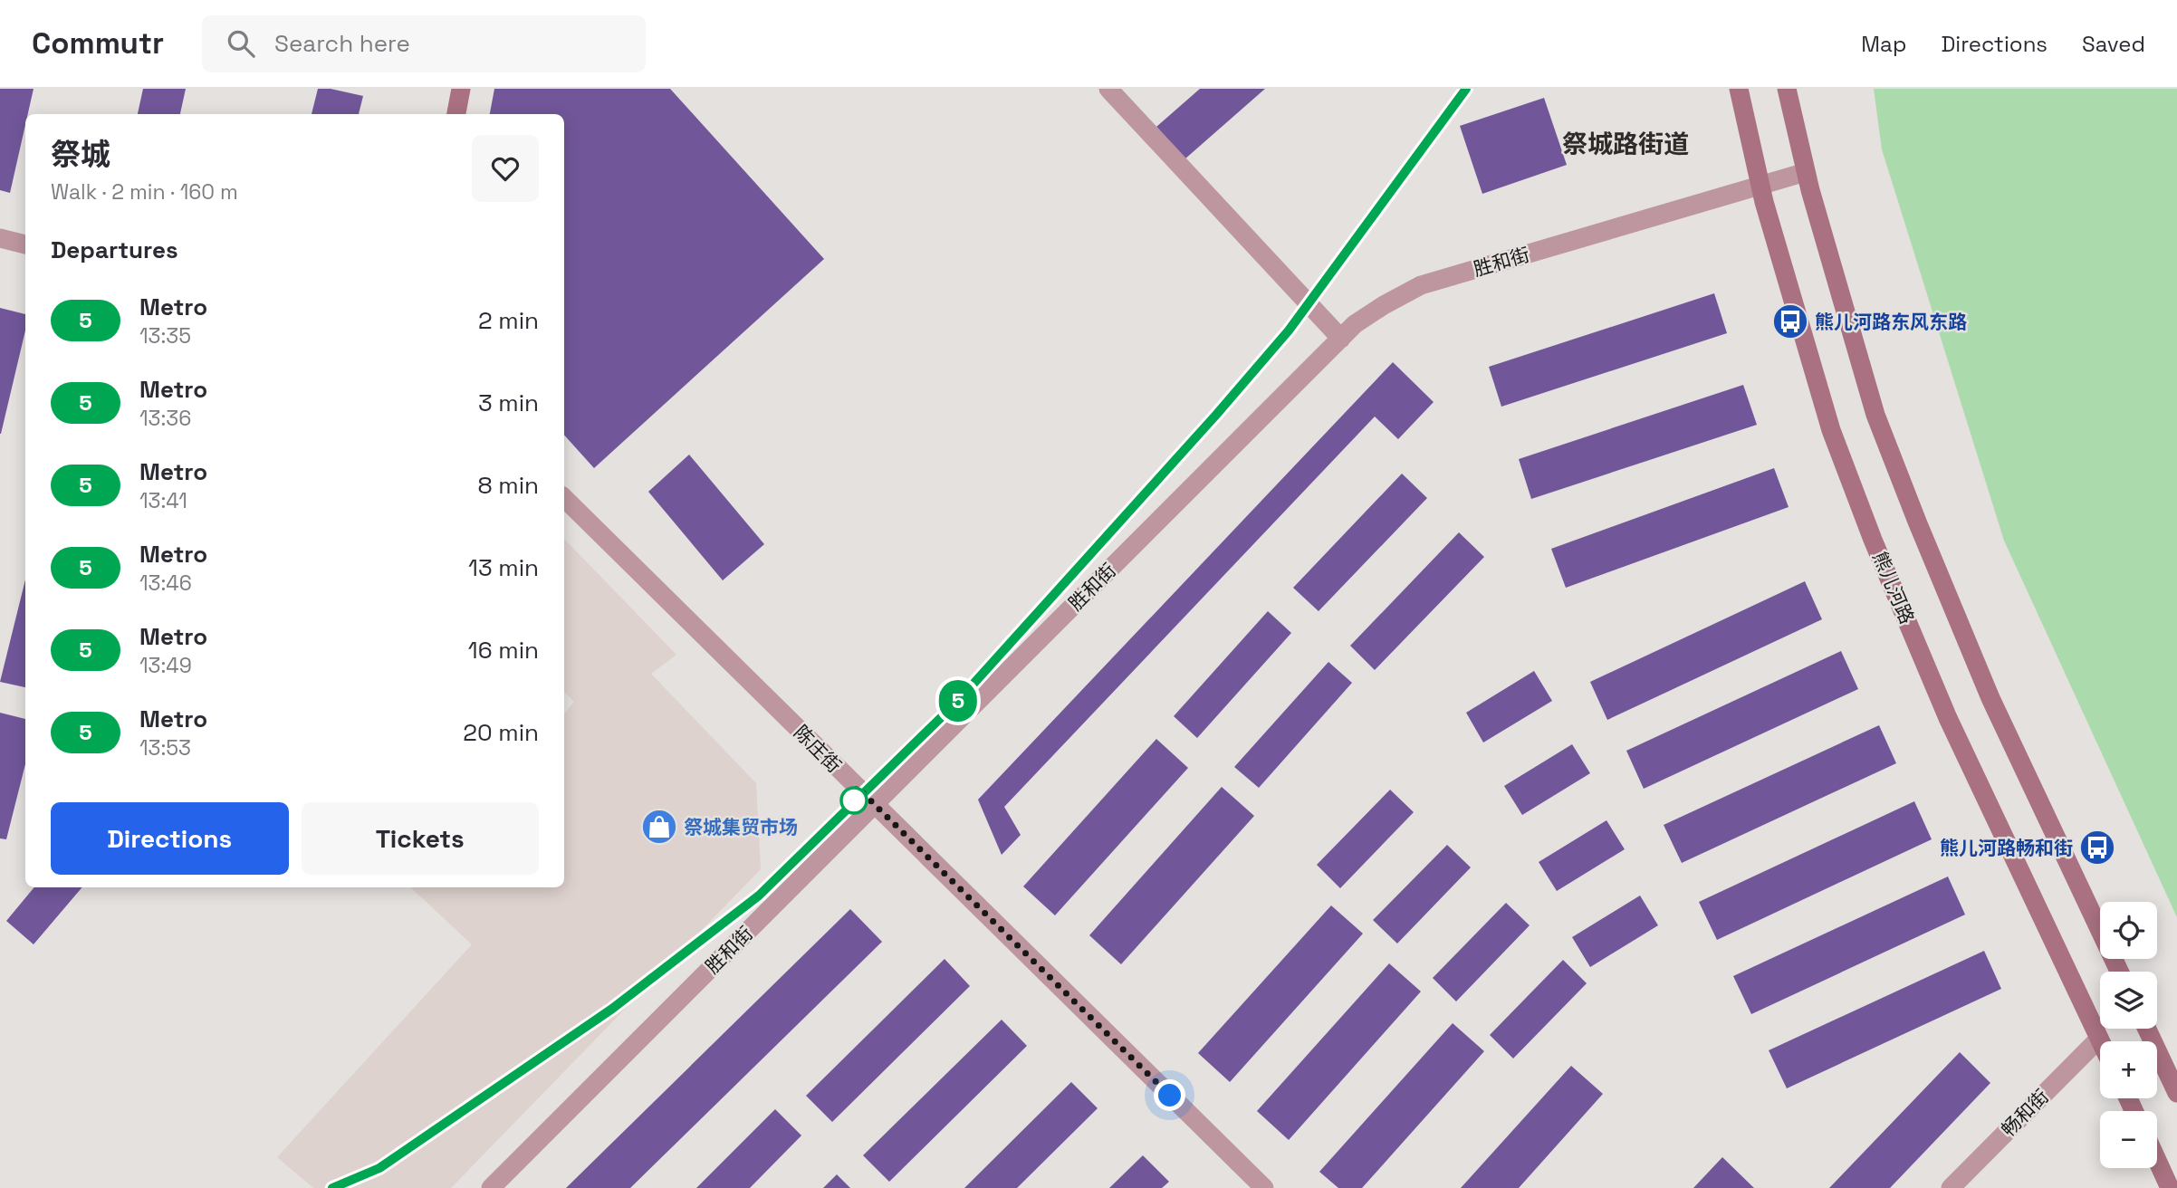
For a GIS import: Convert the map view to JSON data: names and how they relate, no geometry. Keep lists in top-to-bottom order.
{
  "streets": {
    "street": [
      "胜和街",
      "熊儿河路",
      "陈庄街",
      "畅和街"
    ]
  },
  "crossings": [
    ["胜和街", "熊儿河路"],
    ["胜和街", "陈庄街"],
    ["熊儿河路", "畅和街"]
  ],
  "districts": ["祭城路街道"],
  "places": {
    "bus stop": ["熊儿河路东风东路", "熊儿河路畅和街"],
    "shop": ["祭城集贸市场"]
  },
  "lines": ["metro line 5"],
  "page": {
    "header": "Commutr",
    "search": "Search here",
    "nav": ["Map", "Directions", "Saved"],
    "on_map": "5",
    "heading": [
      ["祭城", "Walk · 2 min · 160 m"],
      "Departures"
    ],
    "list": [
      {
        "mark": "5",
        "name": "Metro",
        "note": "13:35",
        "value": "2 min"
      },
      {
        "mark": "5",
        "name": "Metro",
        "note": "13:36",
        "value": "3 min"
      },
      {
        "mark": "5",
        "name": "Metro",
        "note": "13:41",
        "value": "8 min"
      },
      {
        "mark": "5",
        "name": "Metro",
        "note": "13:46",
        "value": "13 min"
      },
      {
        "mark": "5",
        "name": "Metro",
        "note": "13:49",
        "value": "16 min"
      },
      {
        "mark": "5",
        "name": "Metro",
        "note": "13:53",
        "value": "20 min"
      }
    ],
    "buttons": ["Directions", "Tickets"],
    "map_buttons": ["+", "−"]
  }
}
